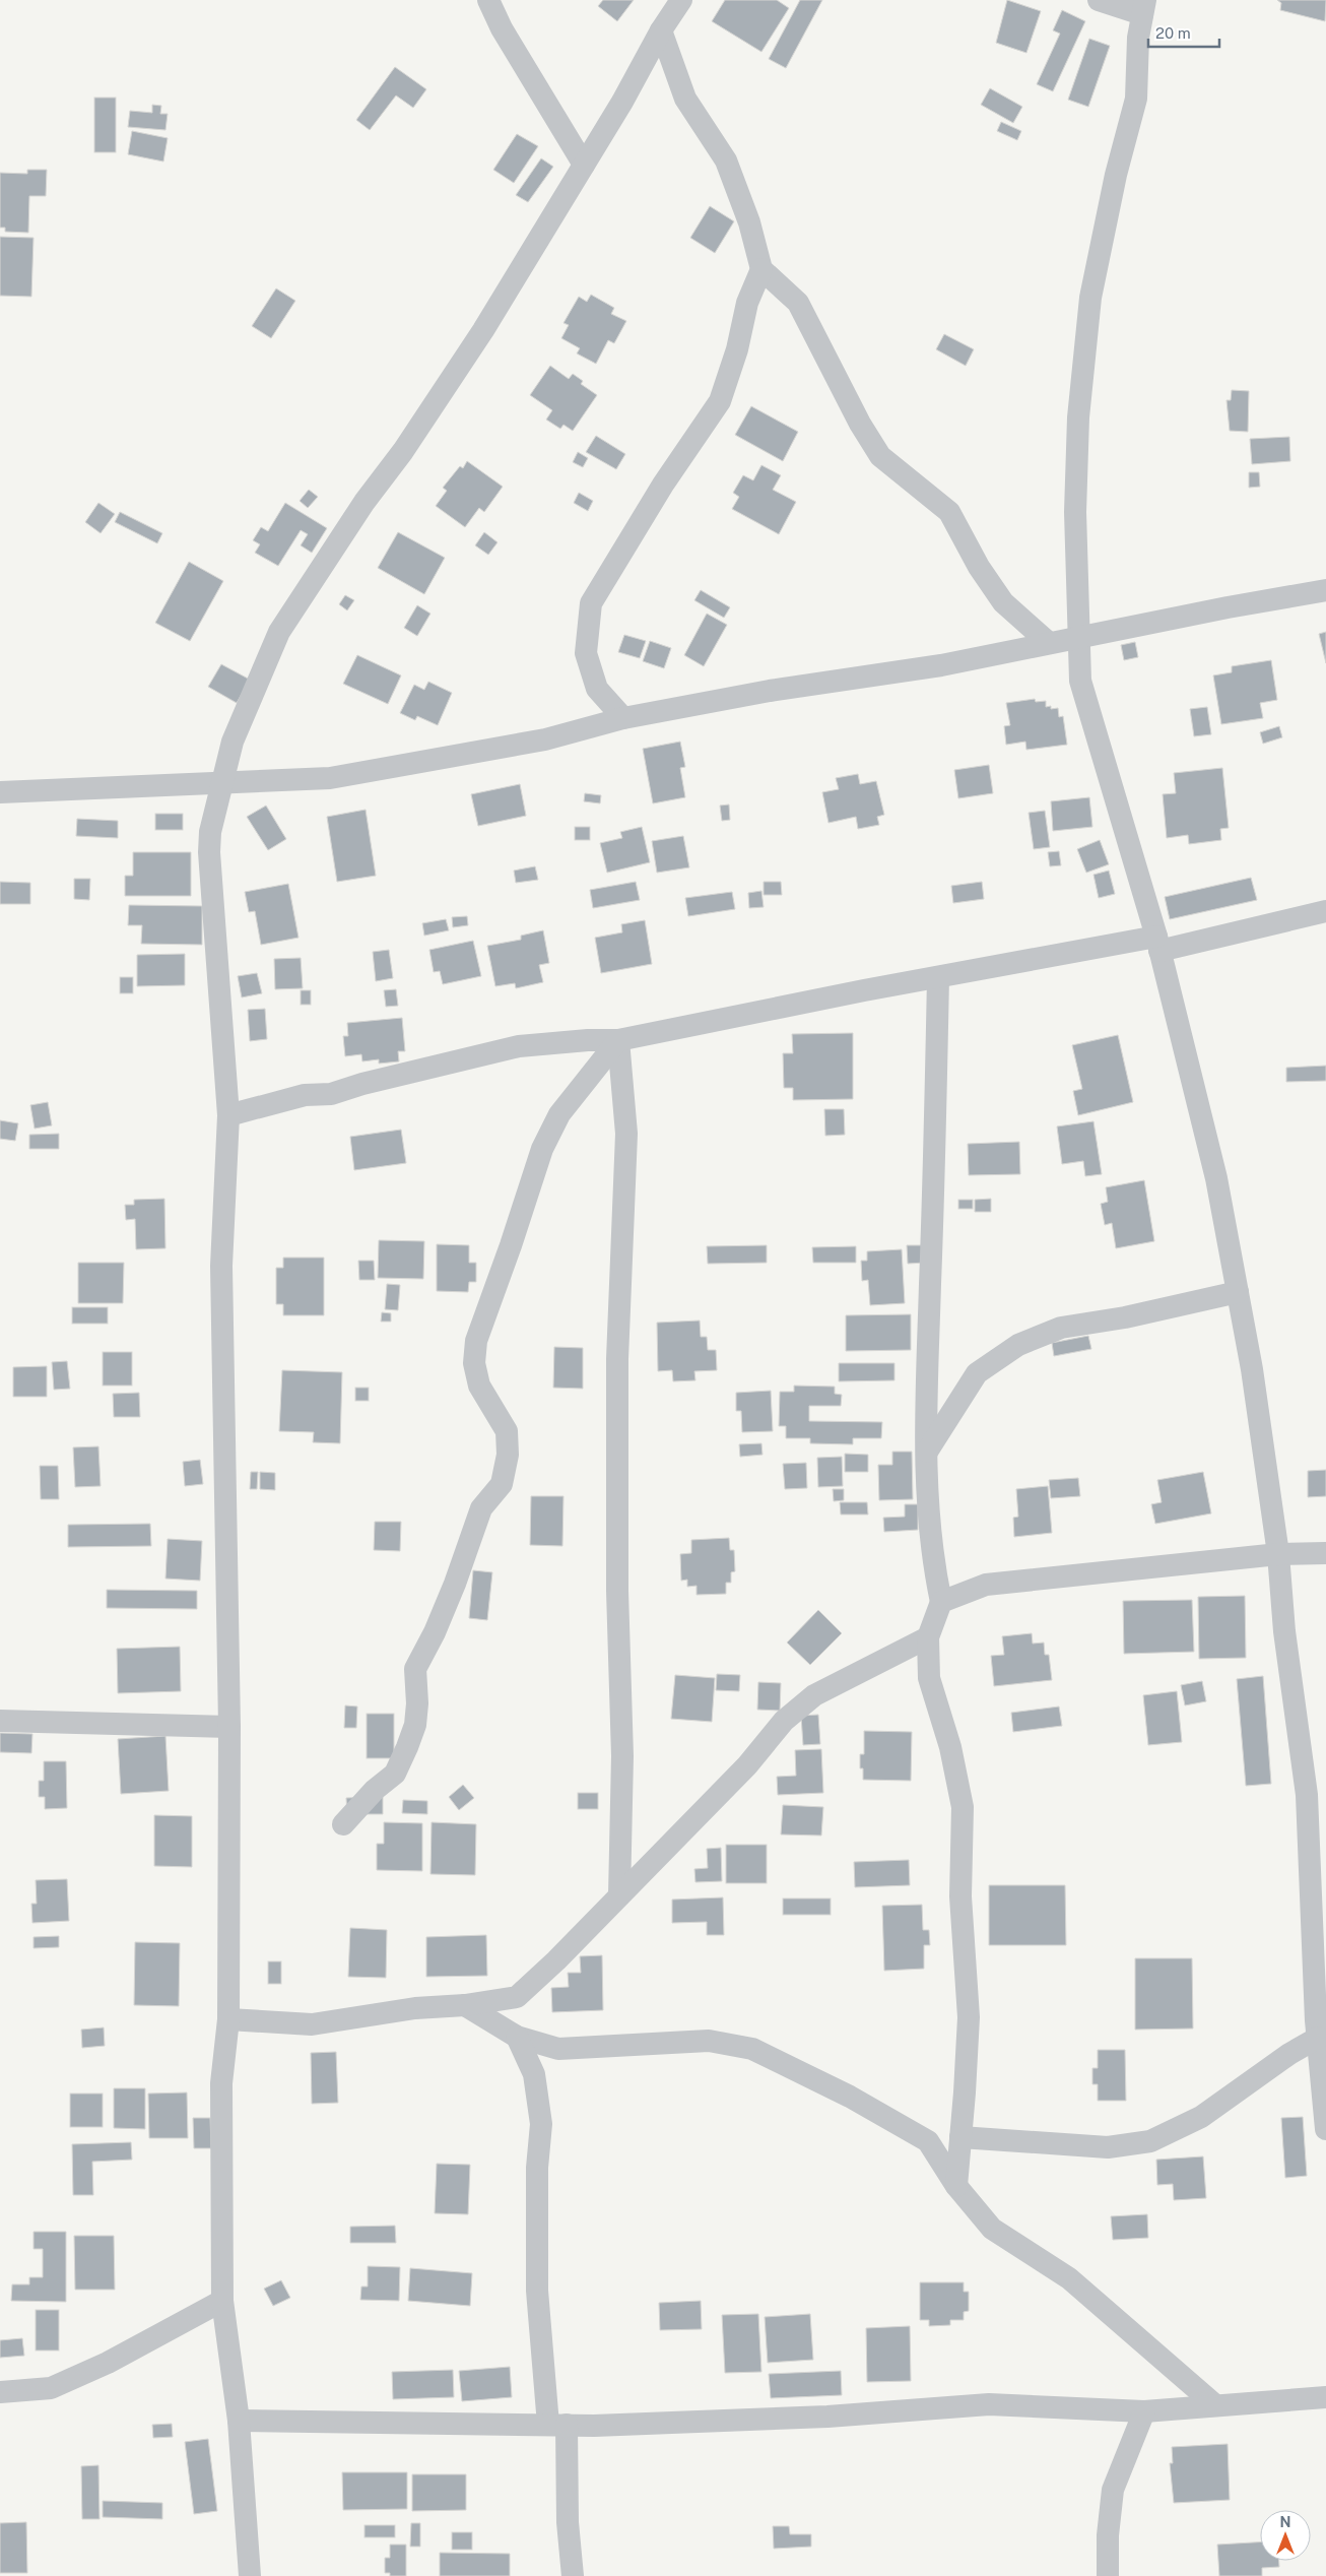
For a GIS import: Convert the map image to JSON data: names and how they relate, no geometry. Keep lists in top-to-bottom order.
{
  "scale_bar": "20 m",
  "north": "top"
}
